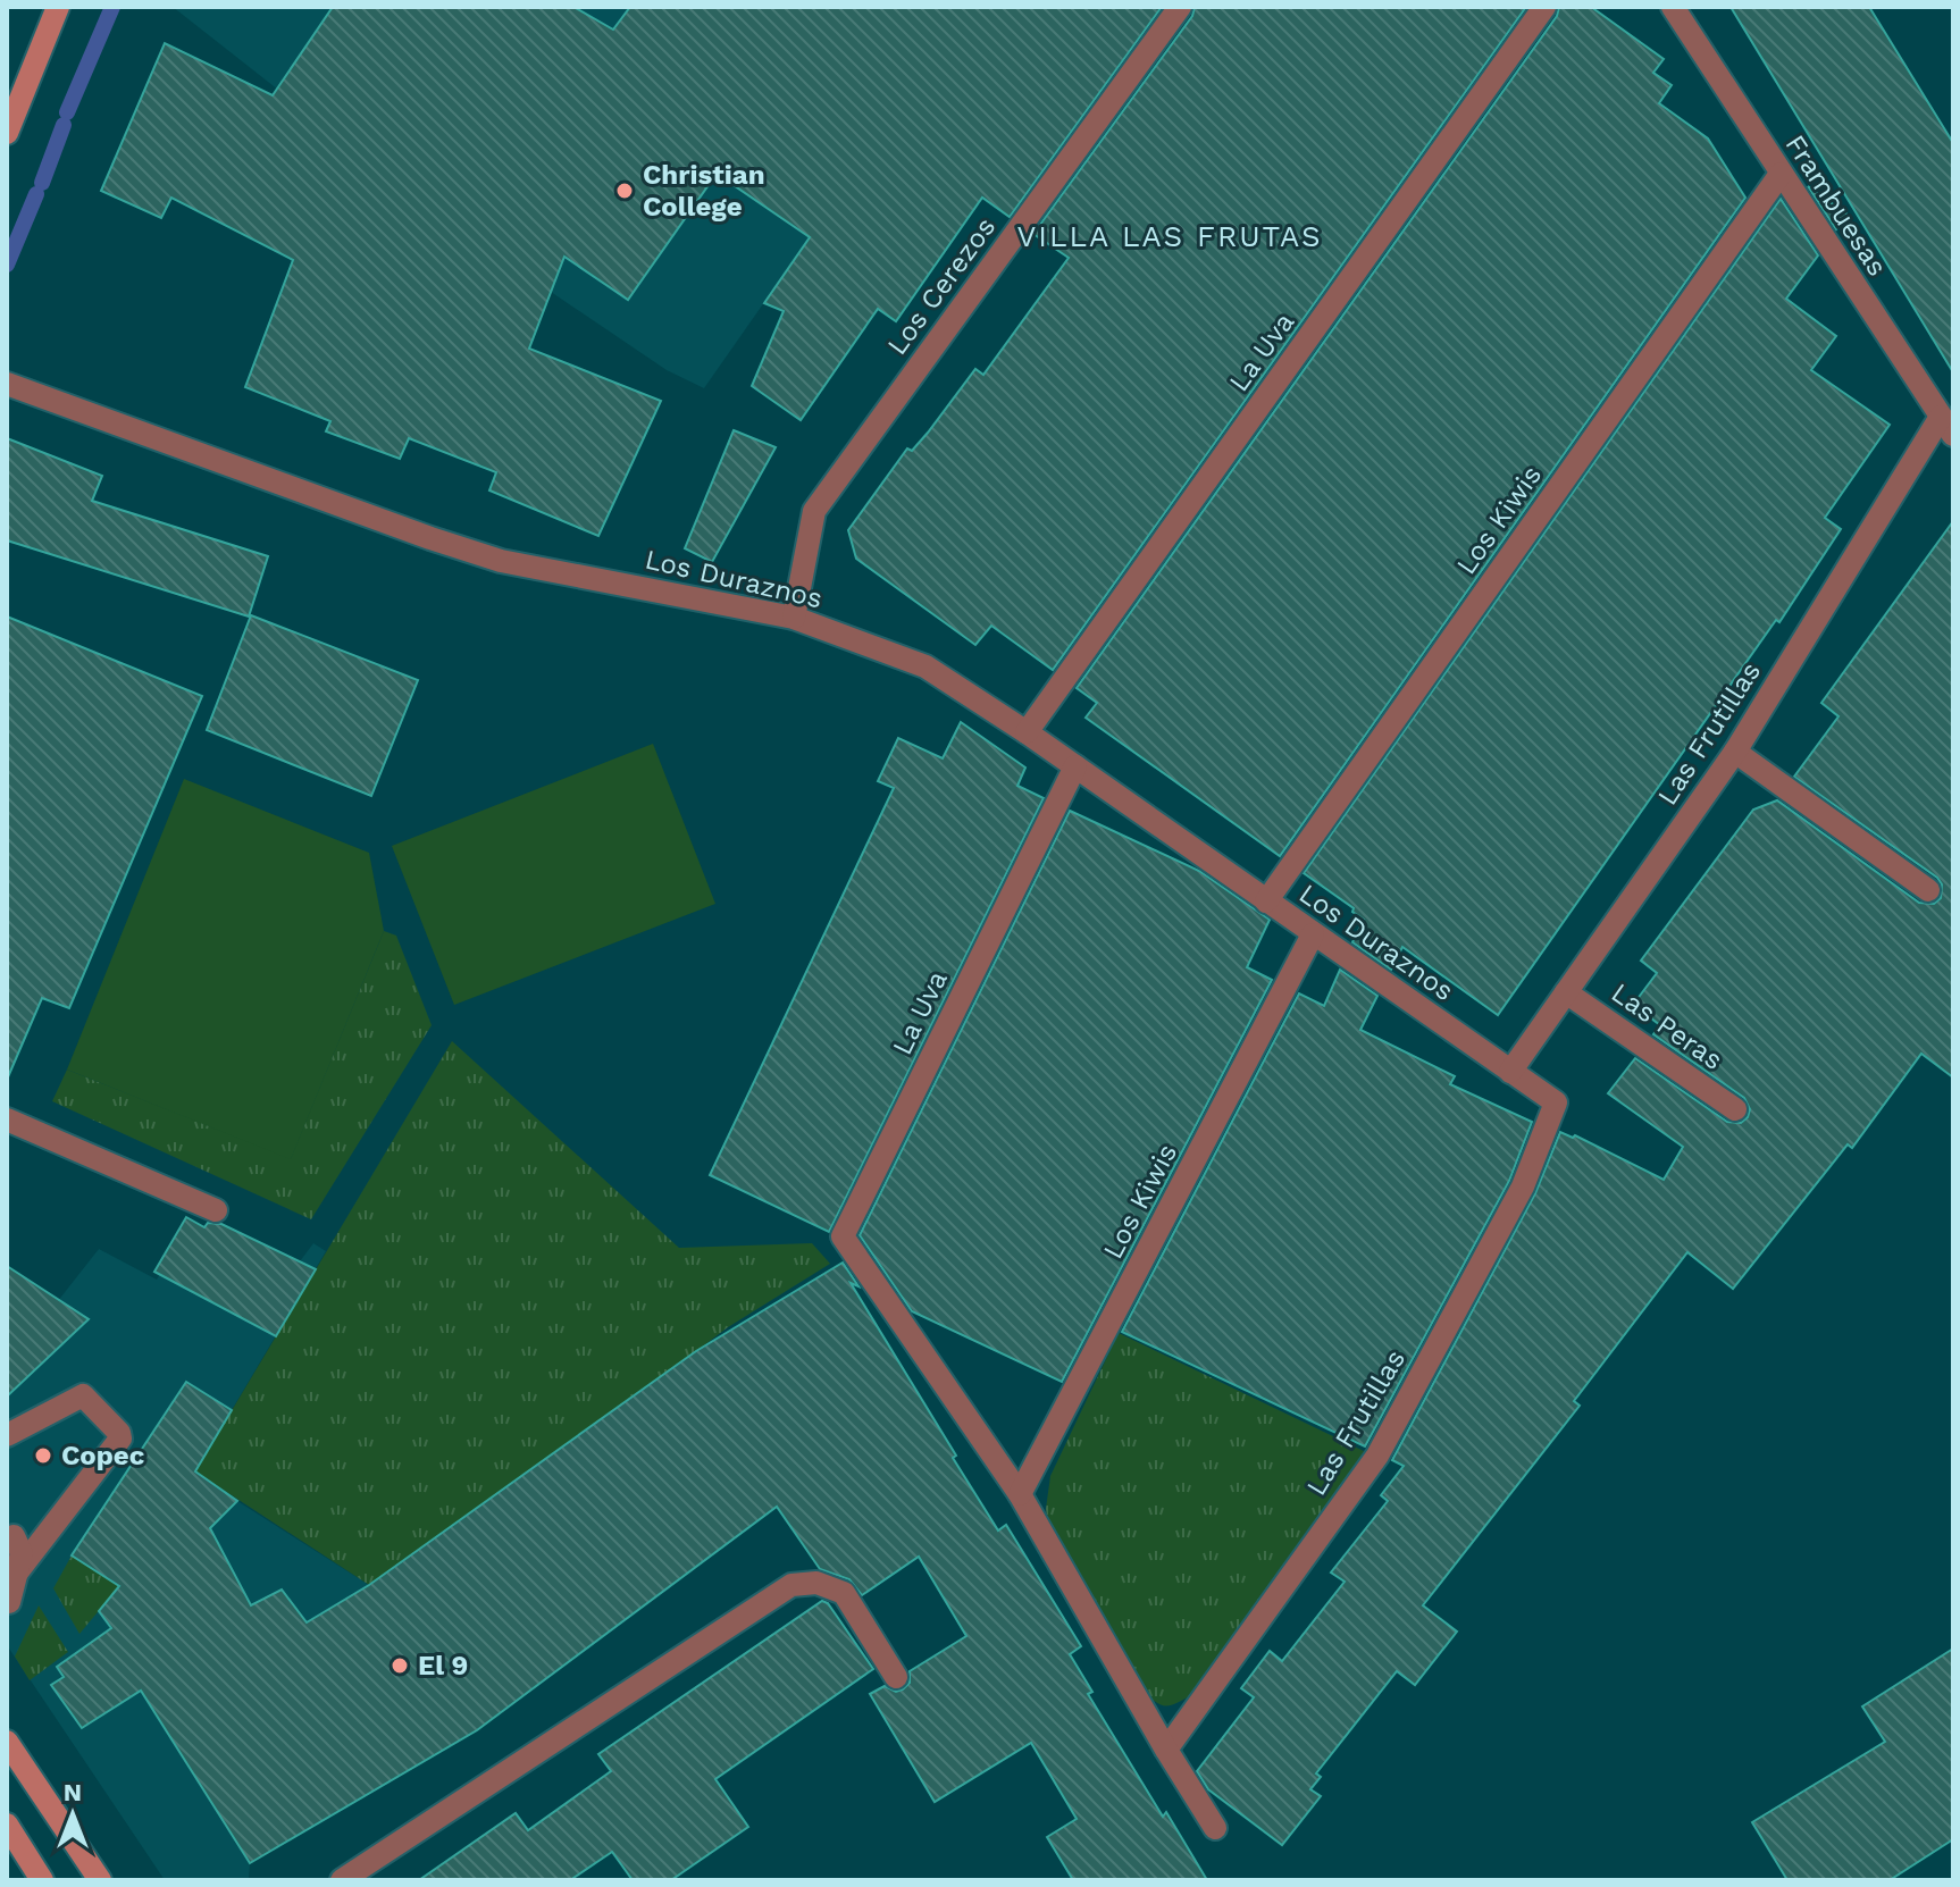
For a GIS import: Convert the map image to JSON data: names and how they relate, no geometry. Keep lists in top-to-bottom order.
{
  "streets": {
    "street": [
      "Frambuesas",
      "Los Cerezos",
      "La Uva",
      "Los Kiwis",
      "Los Duraznos",
      "Las Frutillas",
      "Las Peras"
    ]
  },
  "crossings": [
    ["Frambuesas", "Los Kiwis"],
    ["Frambuesas", "Las Frutillas"],
    ["Los Cerezos", "Los Duraznos"],
    ["La Uva", "Los Kiwis"],
    ["La Uva", "Los Duraznos"],
    ["Los Kiwis", "Los Duraznos"],
    ["Los Duraznos", "Las Frutillas"],
    ["Las Frutillas", "Las Peras"]
  ],
  "districts": ["VILLA LAS FRUTAS"],
  "places": ["Christian College", "Copec", "El 9"],
  "north": "top"
}
